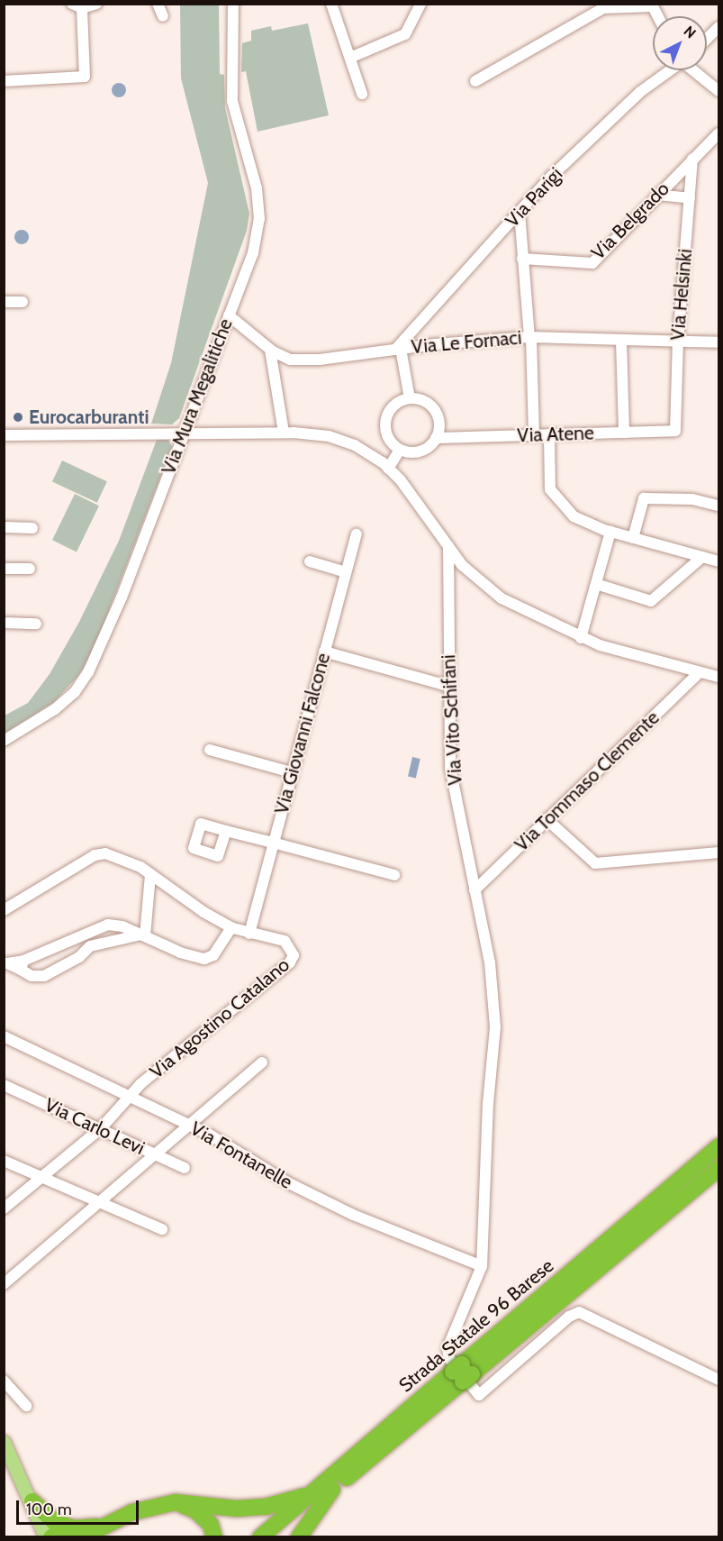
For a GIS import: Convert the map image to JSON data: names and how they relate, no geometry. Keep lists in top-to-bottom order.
{
  "streets": {
    "highway": ["Strada Statale 96 Barese"],
    "street": [
      "Via Parigi",
      "Via Belgrado",
      "Via Helsinki",
      "Via Le Fornaci",
      "Via Mura Megalitiche",
      "Via Atene",
      "Via Vito Schifani",
      "Via Giovanni Falcone",
      "Via Tommaso Clemente",
      "Via Agostino Catalano",
      "Via Carlo Levi",
      "Via Fontanelle"
    ]
  },
  "crossings": [
    ["Via Parigi", "Via Le Fornaci"],
    ["Via Belgrado", "Via Helsinki"],
    ["Via Helsinki", "Via Le Fornaci"],
    ["Via Helsinki", "Via Atene"],
    ["Via Le Fornaci", "Via Mura Megalitiche"],
    ["Via Vito Schifani", "Via Tommaso Clemente"],
    ["Via Vito Schifani", "Via Fontanelle"],
    ["Via Giovanni Falcone", "Via Agostino Catalano"],
    ["Via Agostino Catalano", "Via Fontanelle"]
  ],
  "places": ["Eurocarburanti"],
  "scale_bar": "100 m",
  "north": "top right"
}
